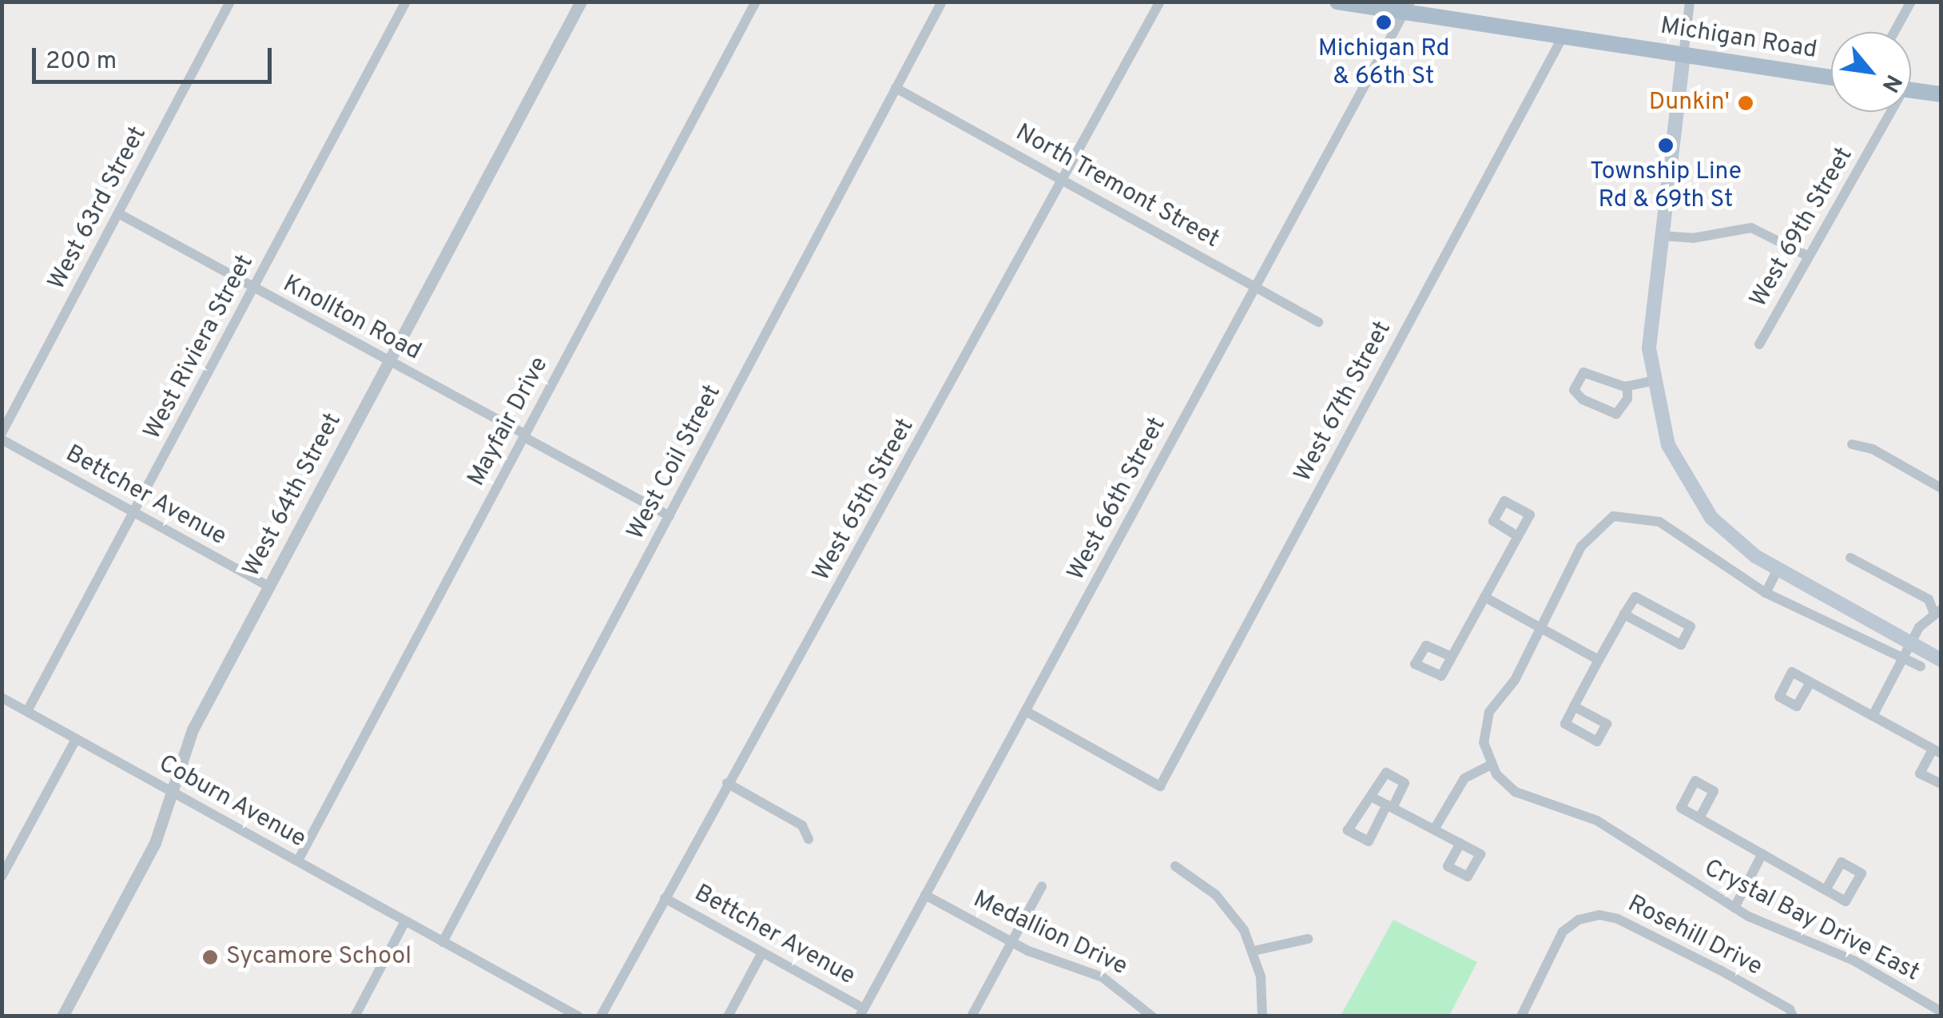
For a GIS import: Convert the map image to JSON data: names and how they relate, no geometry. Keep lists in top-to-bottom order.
{
  "streets": {
    "main road": ["Michigan Road"],
    "street": [
      "North Tremont Street",
      "West 63rd Street",
      "West 69th Street",
      "Knollton Road",
      "West Riviera Street",
      "West 67th Street",
      "Mayfair Drive",
      "West Coil Street",
      "West 64th Street",
      "Bettcher Avenue",
      "West 66th Street",
      "West 65th Street",
      "Coburn Avenue",
      "Crystal Bay Drive East",
      "Medallion Drive",
      "Rosehill Drive"
    ]
  },
  "crossings": [
    ["Michigan Road", "West 67th Street"],
    ["Michigan Road", "West 66th Street"],
    ["North Tremont Street", "West Coil Street"],
    ["North Tremont Street", "West 66th Street"],
    ["North Tremont Street", "West 65th Street"],
    ["West 63rd Street", "Knollton Road"],
    ["Knollton Road", "West Riviera Street"],
    ["Knollton Road", "Mayfair Drive"],
    ["Knollton Road", "West Coil Street"],
    ["Knollton Road", "West 64th Street"],
    ["West Riviera Street", "Bettcher Avenue"],
    ["West Riviera Street", "Coburn Avenue"],
    ["West 67th Street", "West 66th Street"],
    ["Mayfair Drive", "Coburn Avenue"],
    ["West Coil Street", "Coburn Avenue"],
    ["West 64th Street", "Bettcher Avenue"],
    ["West 64th Street", "Coburn Avenue"],
    ["Bettcher Avenue", "West 66th Street"],
    ["Bettcher Avenue", "West 65th Street"],
    ["West 66th Street", "Medallion Drive"]
  ],
  "places": [
    "Michigan Rd & 66th St",
    "Dunkin'",
    "Township Line Rd & 69th St",
    "Sycamore School"
  ],
  "scale_bar": "200 m",
  "north": "bottom right"
}
